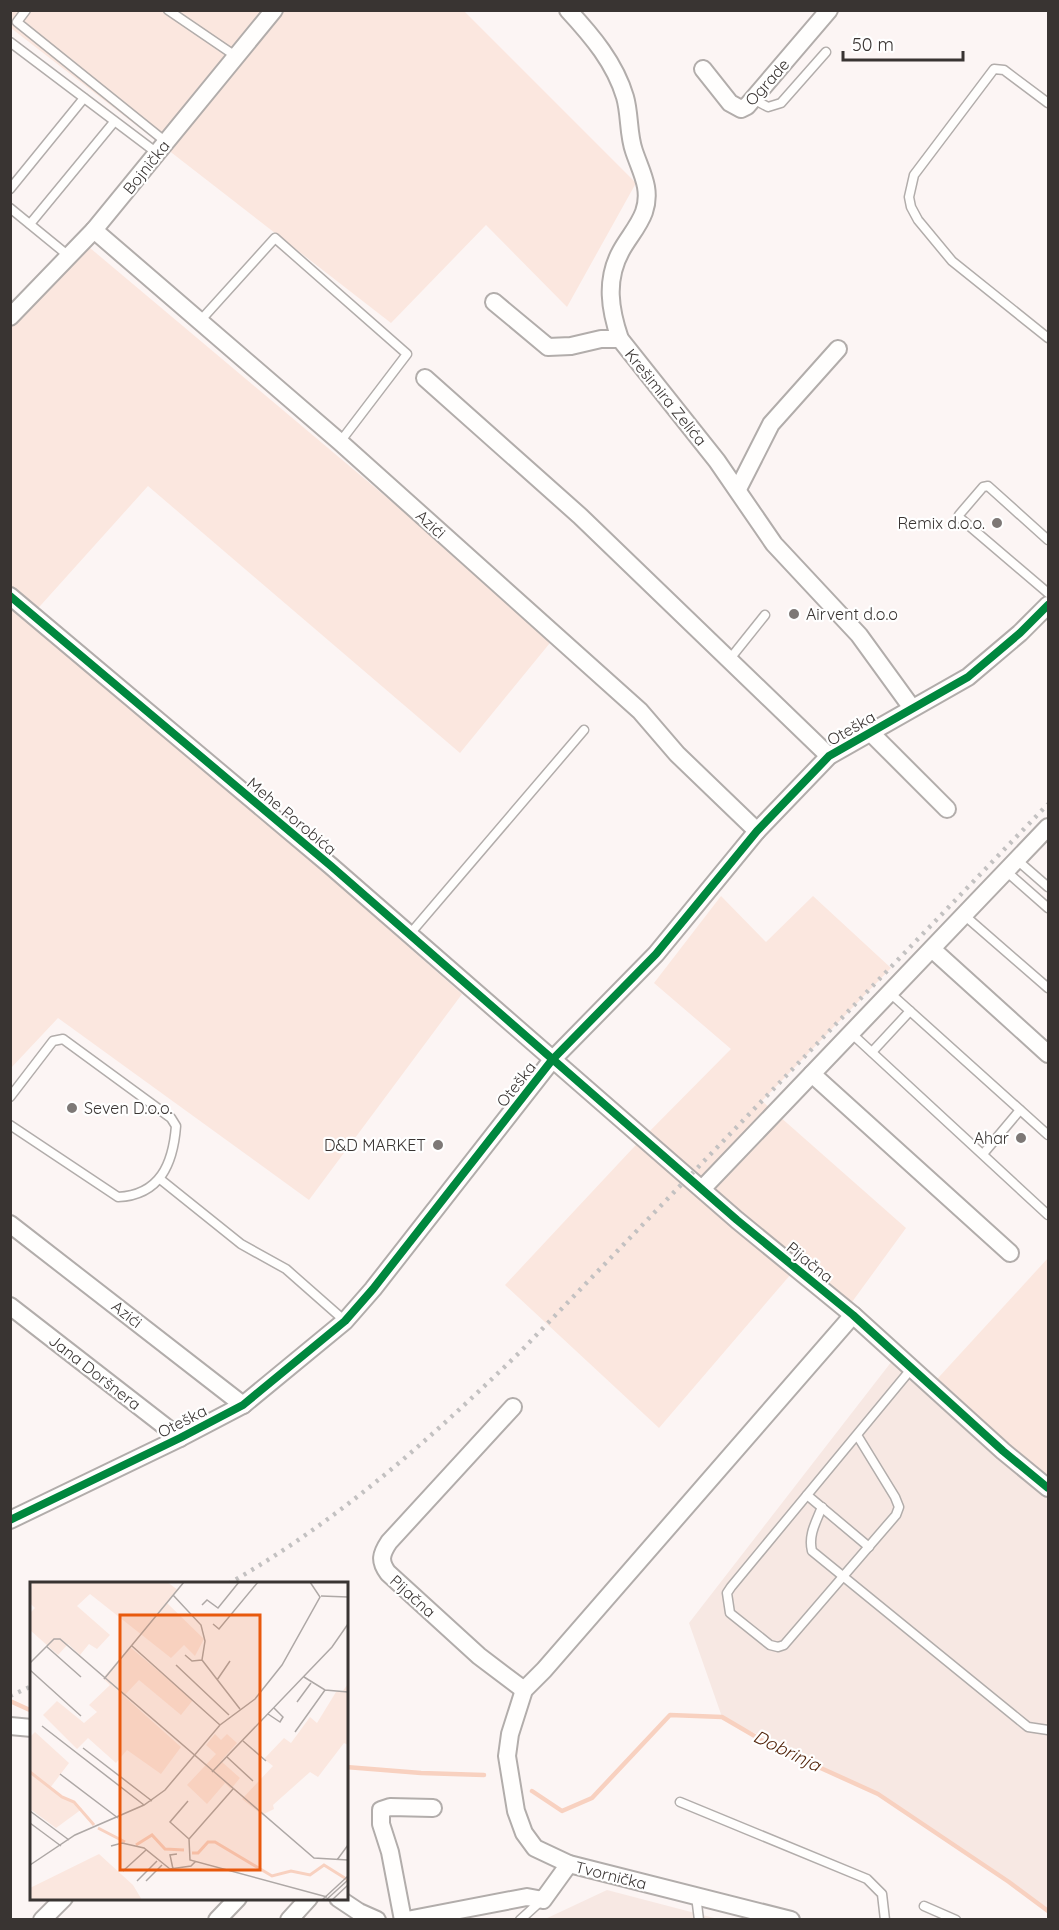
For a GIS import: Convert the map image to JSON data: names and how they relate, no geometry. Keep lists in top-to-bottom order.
{
  "streets": {
    "street": [
      "Ograde",
      "Bojnička",
      "Krešimira Zelića",
      "Azići",
      "Oteška",
      "Mehe Porobića",
      "Pijačna",
      "Jana Doršnera",
      "Tvornička"
    ]
  },
  "crossings": [
    ["Bojnička", "Azići"],
    ["Krešimira Zelića", "Oteška"],
    ["Azići", "Oteška"],
    ["Oteška", "Mehe Porobića"],
    ["Oteška", "Pijačna"],
    ["Oteška", "Jana Doršnera"],
    ["Mehe Porobića", "Pijačna"]
  ],
  "water": ["Dobrinja"],
  "places": [
    "Remix d.o.o.",
    "Airvent d.o.o",
    "Seven D.o.o.",
    "Ahar",
    "D&D MARKET"
  ],
  "scale_bar": "50 m"
}
